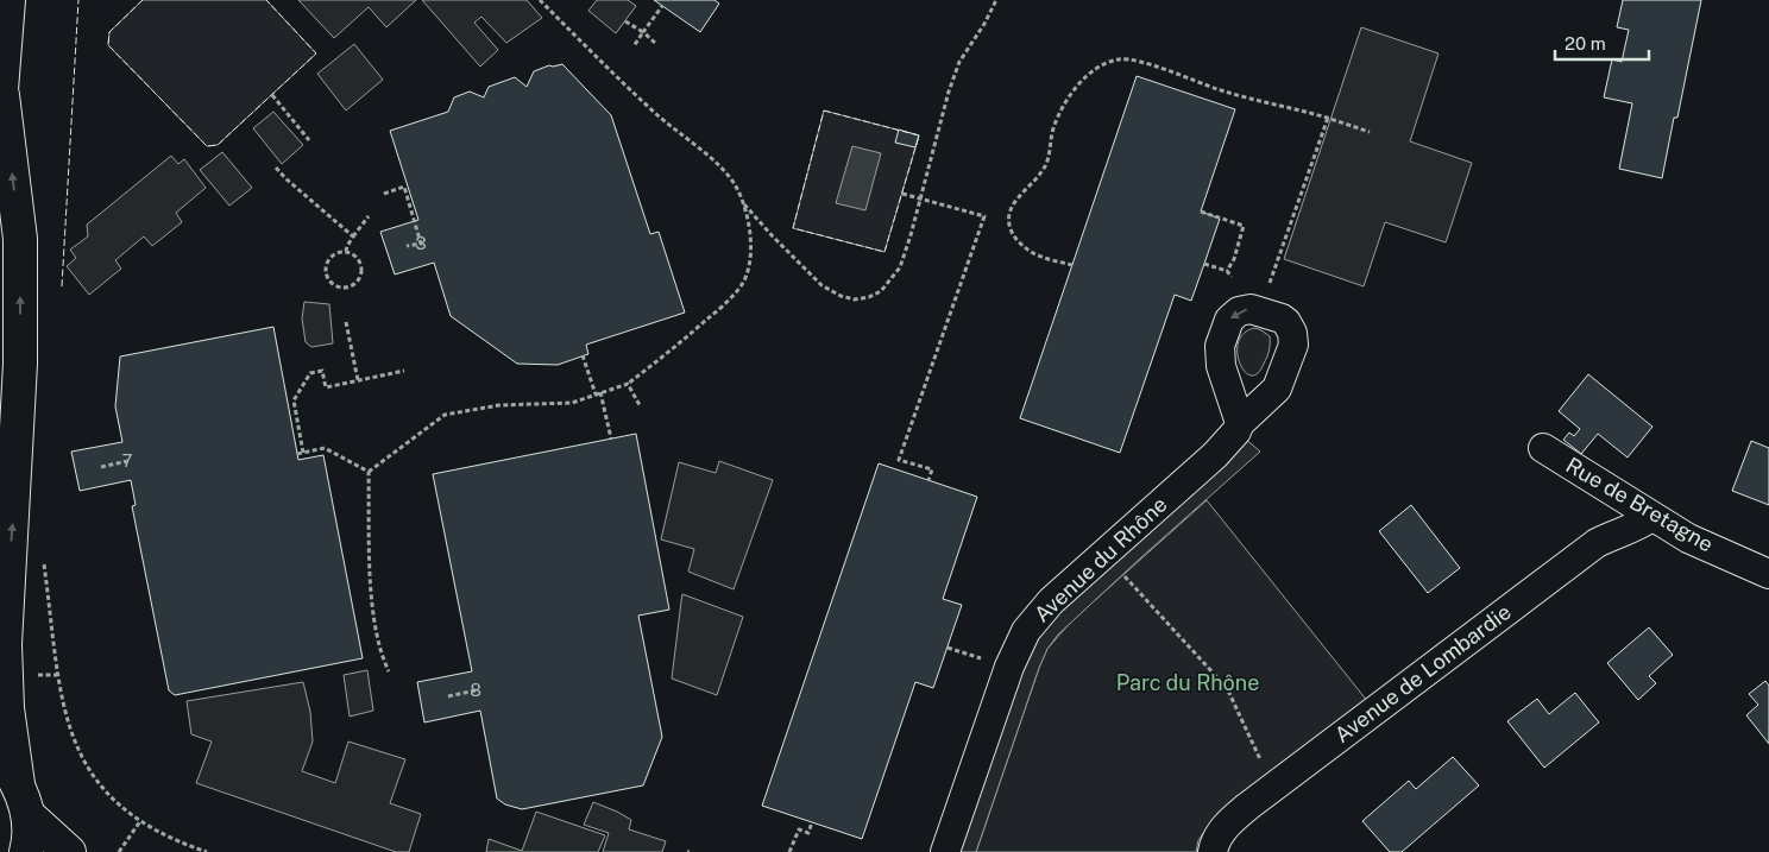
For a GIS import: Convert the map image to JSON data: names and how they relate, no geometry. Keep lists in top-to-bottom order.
{
  "streets": {
    "street": ["Rue de Bretagne", "Avenue du Rhône", "Avenue de Lombardie"]
  },
  "crossings": [
    ["Rue de Bretagne", "Avenue de Lombardie"]
  ],
  "parks": ["Parc du Rhône"],
  "house_numbers": ["3", "7", "8"],
  "scale_bar": "20 m"
}
